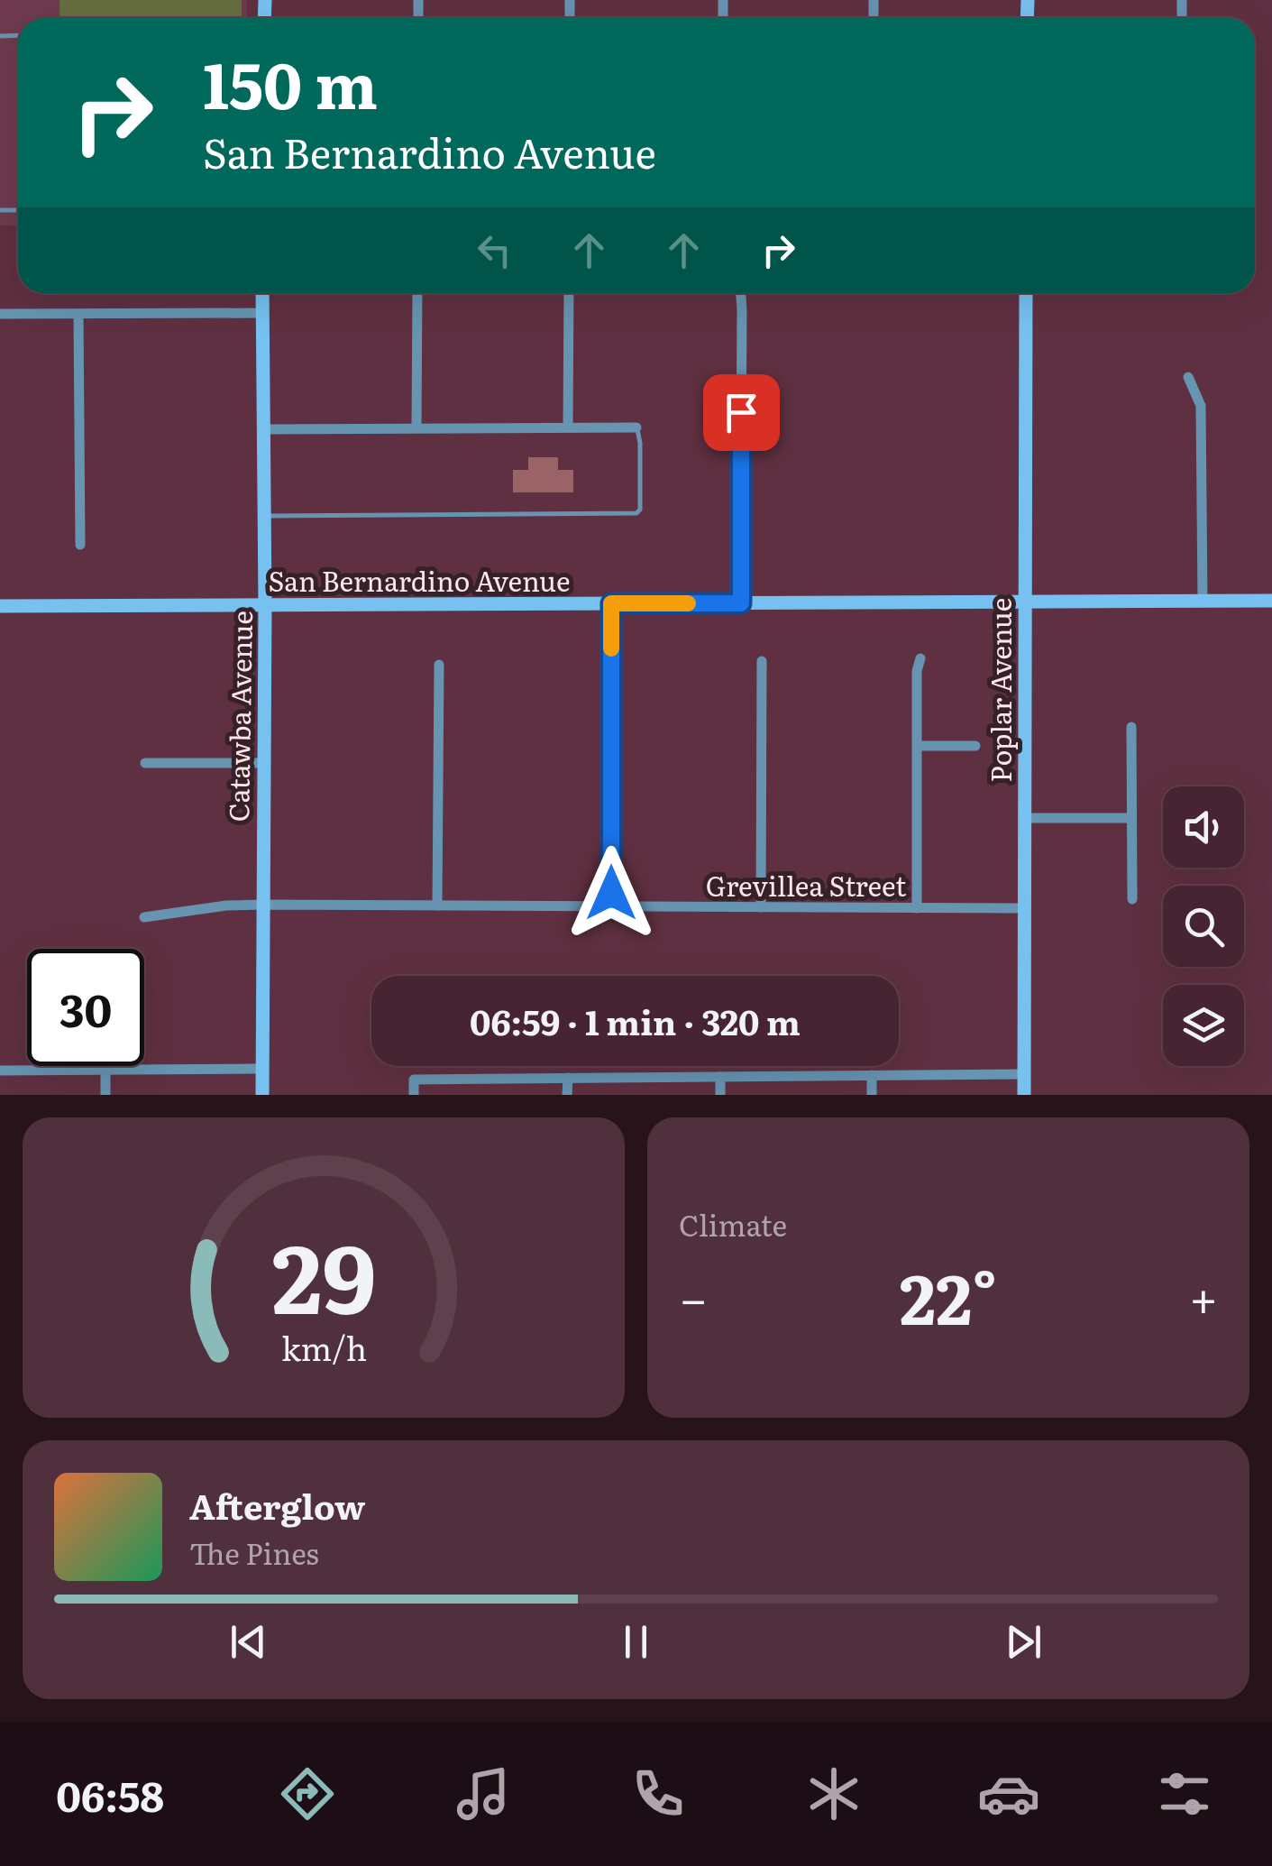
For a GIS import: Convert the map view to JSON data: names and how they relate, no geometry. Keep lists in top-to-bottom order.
{
  "streets": {
    "street": [
      "San Bernardino Avenue",
      "Poplar Avenue",
      "Catawba Avenue",
      "Grevillea Street"
    ]
  },
  "crossings": [
    ["San Bernardino Avenue", "Poplar Avenue"],
    ["San Bernardino Avenue", "Catawba Avenue"],
    ["Poplar Avenue", "Grevillea Street"],
    ["Catawba Avenue", "Grevillea Street"]
  ],
  "page": {
    "turn": ["150 m", "San Bernardino Avenue"],
    "limit": "30",
    "trip": "06:59 · 1 min · 320 m",
    "tile": "Climate",
    "heat": ["−", "22°", "+"],
    "song": ["Afterglow", "The Pines"],
    "tabs": "06:58",
    "gauge": ["29", "km/h"]
  }
}
